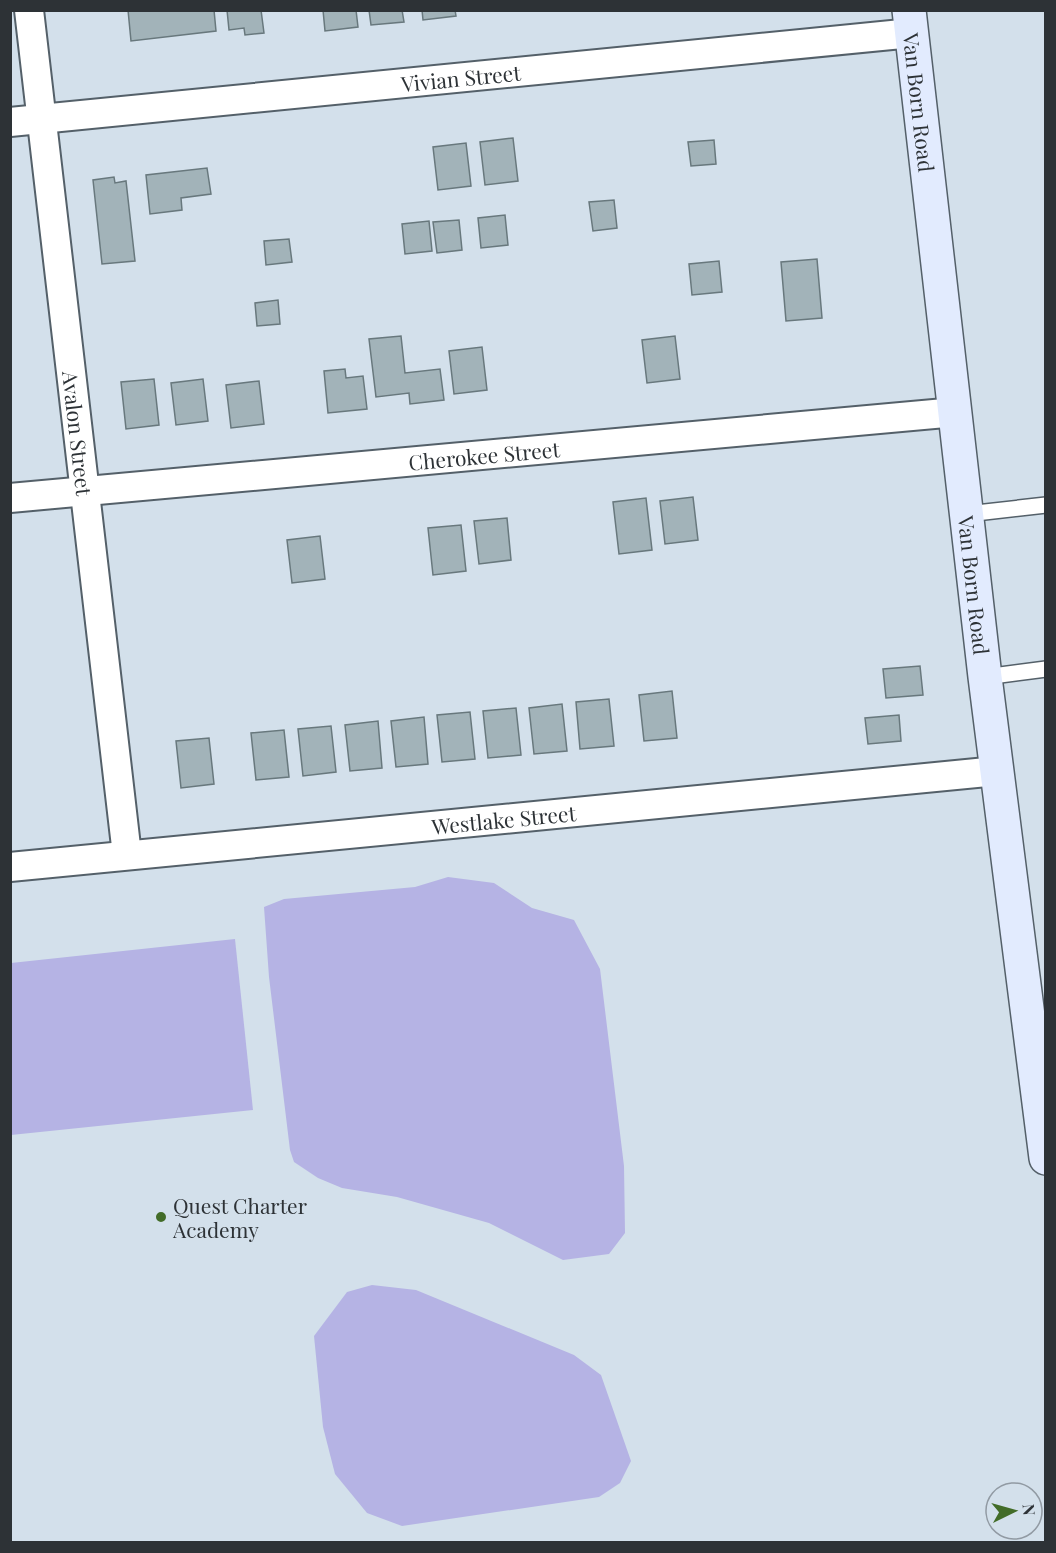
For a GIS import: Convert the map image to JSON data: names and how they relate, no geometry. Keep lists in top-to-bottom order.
{
  "streets": {
    "main road": ["Van Born Road"],
    "street": [
      "Vivian Street",
      "Avalon Street",
      "Cherokee Street",
      "Westlake Street"
    ]
  },
  "crossings": [
    ["Vivian Street", "Van Born Road"],
    ["Vivian Street", "Avalon Street"],
    ["Van Born Road", "Cherokee Street"],
    ["Van Born Road", "Westlake Street"],
    ["Avalon Street", "Cherokee Street"],
    ["Avalon Street", "Westlake Street"]
  ],
  "places": ["Quest Charter Academy"],
  "north": "right"
}
